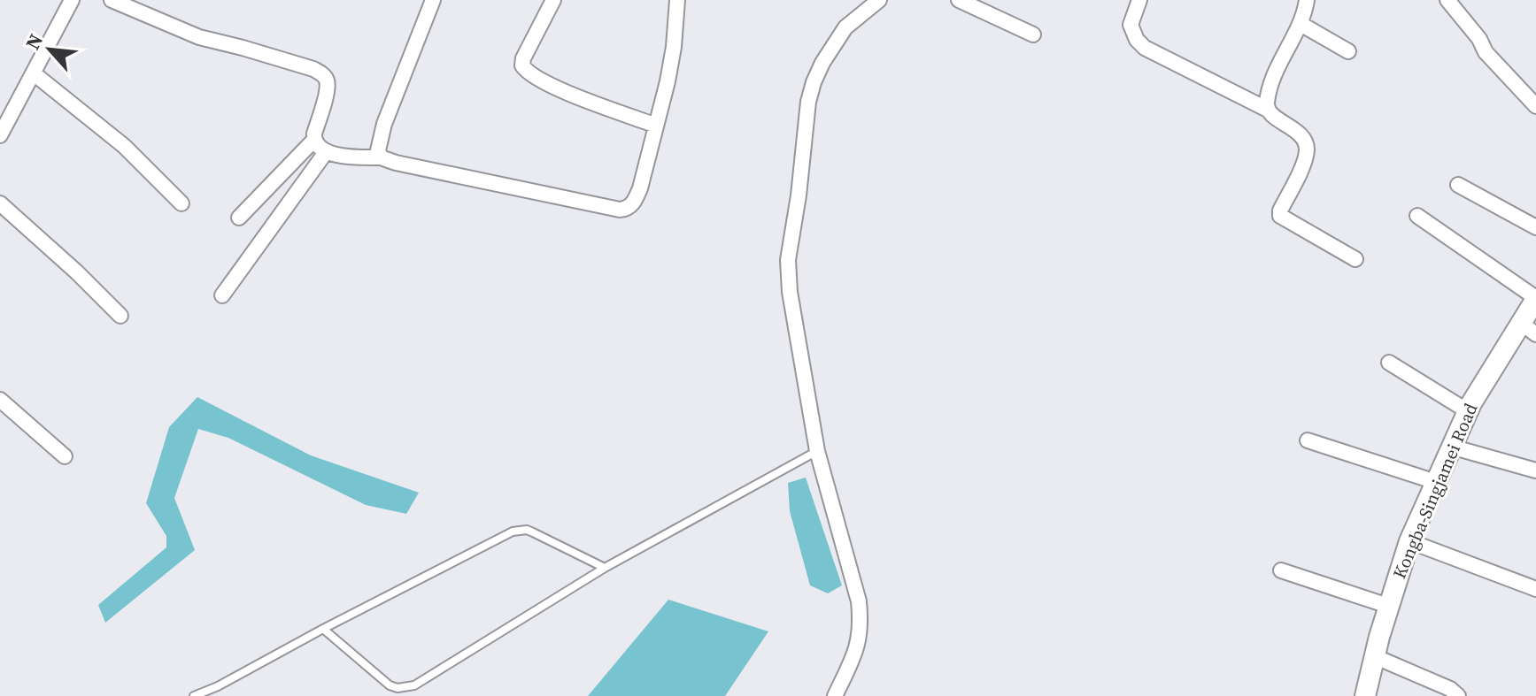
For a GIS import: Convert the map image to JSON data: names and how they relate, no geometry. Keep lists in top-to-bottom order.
{
  "streets": {
    "street": ["Kongba-Singjamei Road"]
  },
  "north": "top left"
}
